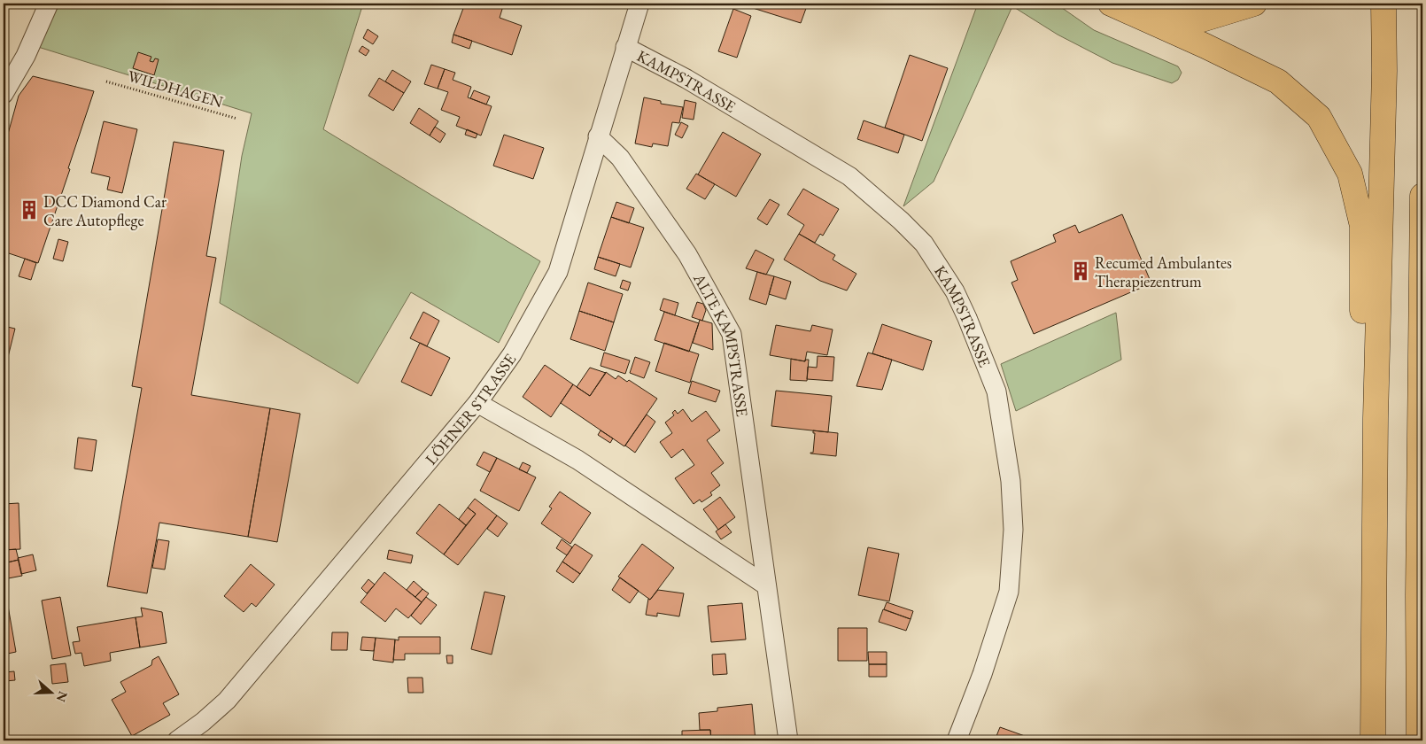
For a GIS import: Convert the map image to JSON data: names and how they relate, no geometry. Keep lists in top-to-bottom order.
{
  "streets": {
    "street": ["KAMPSTRASSE", "ALTE KAMPSTRASSE", "LÖHNER STRASSE"],
    "path": ["WILDHAGEN"]
  },
  "crossings": [
    ["KAMPSTRASSE", "LÖHNER STRASSE"],
    ["ALTE KAMPSTRASSE", "LÖHNER STRASSE"]
  ],
  "places": {
    "building": ["DCC Diamond Car Care Autopflege", "Recumed Ambulantes Therapiezentrum"]
  },
  "north": "right"
}
